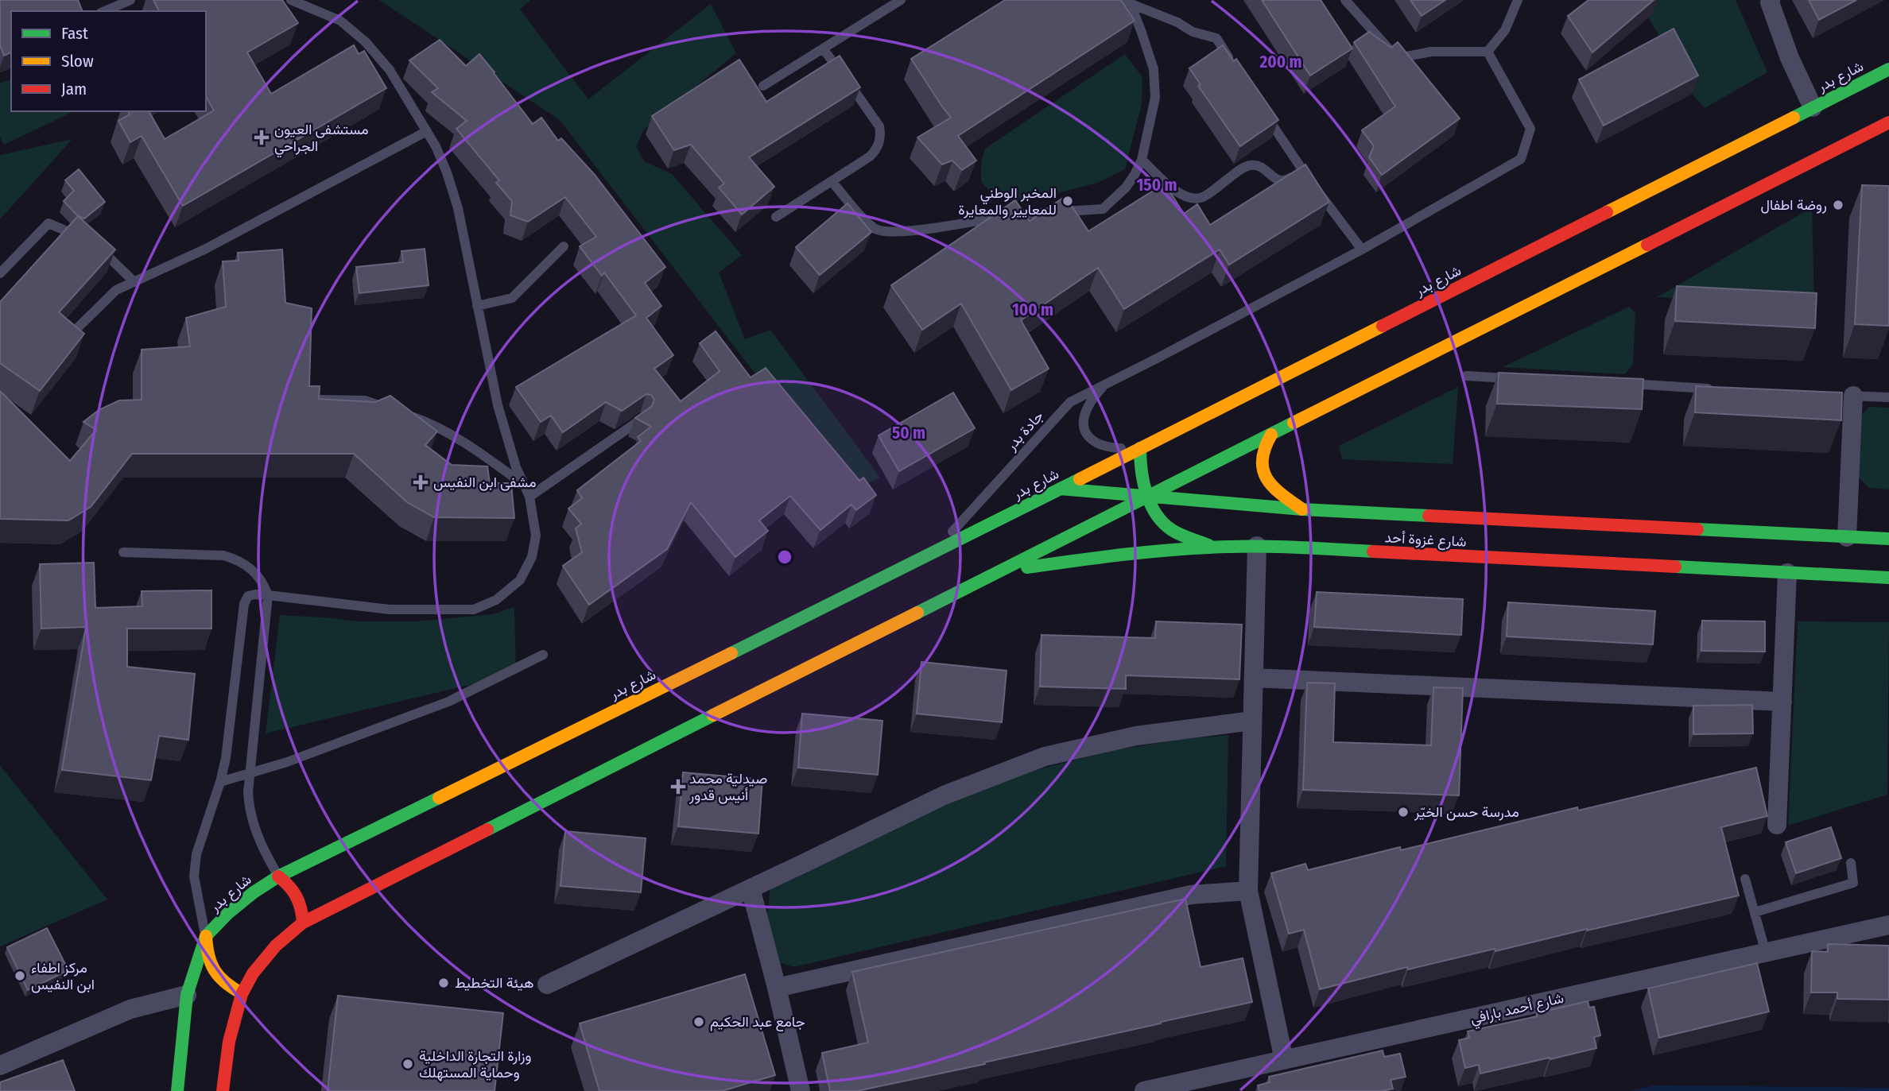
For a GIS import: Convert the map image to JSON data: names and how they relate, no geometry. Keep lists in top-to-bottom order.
{
  "streets": {
    "main road": ["شارع بدر", "شارع غزوة أحد"],
    "street": ["شارع أحمد بارافي"],
    "lane": ["جادة بدر"]
  },
  "crossings": [
    ["شارع بدر", "جادة بدر"],
    ["شارع بدر", "شارع غزوة أحد"]
  ],
  "places": {
    "health": ["مستشفى العيون الجراحي", "مشفى ابن النفيس", "صيدلية محمد أنيس قدور"],
    "other": [
      "المخبر الوطني للمعايير والمعايرة",
      "روضة اطفال",
      "مدرسة حسن الخيّر",
      "مركز اطفاء ابن النفيس",
      "هيئة التخطيط",
      "جامع عبد الحكيم",
      "وزارة التجارة الداخلية وحماية المستهلك"
    ]
  },
  "legend": ["Fast", "Slow", "Jam"],
  "rings": [
    "200 m",
    "150 m",
    "100 m",
    "50 m"
  ]
}
